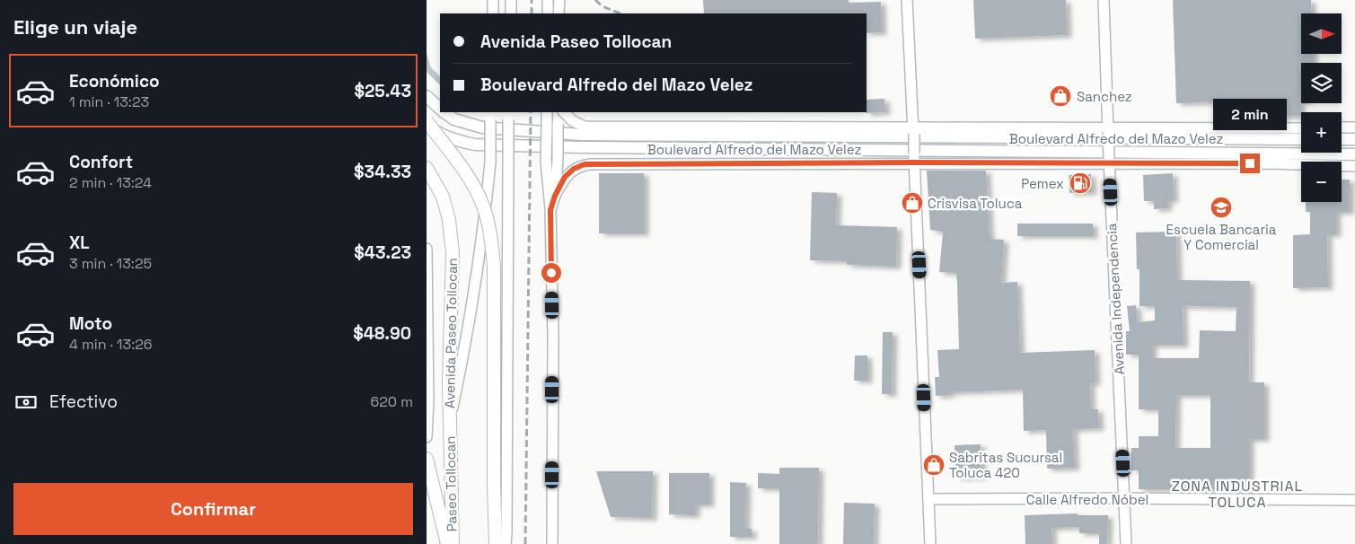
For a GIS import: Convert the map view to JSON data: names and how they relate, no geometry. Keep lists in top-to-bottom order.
{
  "streets": {
    "highway": ["Avenida Paseo Tollocan", "Paseo Tollocan"],
    "main road": ["Boulevard Alfredo del Mazo Velez", "Avenida Independencia", "Calle Alfredo Nóbel"]
  },
  "crossings": [
    ["Boulevard Alfredo del Mazo Velez", "Avenida Independencia"],
    ["Avenida Independencia", "Calle Alfredo Nóbel"],
    ["Avenida Paseo Tollocan", "Paseo Tollocan"]
  ],
  "districts": ["ZONA INDUSTRIAL TOLUCA"],
  "places": {
    "shop": ["Sanchez", "Crisvisa Toluca", "Sabritas Sucursal Toluca 420"],
    "fuel station": ["Pemex"],
    "school or university": ["Escuela Bancaria Y Comercial"]
  },
  "north": "right",
  "page": {
    "heading": "Elige un viaje",
    "map_buttons": ["+", "−"],
    "banner": ["Avenida Paseo Tollocan", "Boulevard Alfredo del Mazo Velez"],
    "list": [
      {
        "name": "Económico",
        "note": "1 min · 13:23",
        "value": "$25.43"
      },
      {
        "name": "Confort",
        "note": "2 min · 13:24",
        "value": "$34.33"
      },
      {
        "name": "XL",
        "note": "3 min · 13:25",
        "value": "$43.23"
      },
      {
        "name": "Moto",
        "note": "4 min · 13:26",
        "value": "$48.90"
      }
    ],
    "bubble": "2 min",
    "pay": ["Efectivo", "620 m"],
    "buttons": "Confirmar"
  }
}
